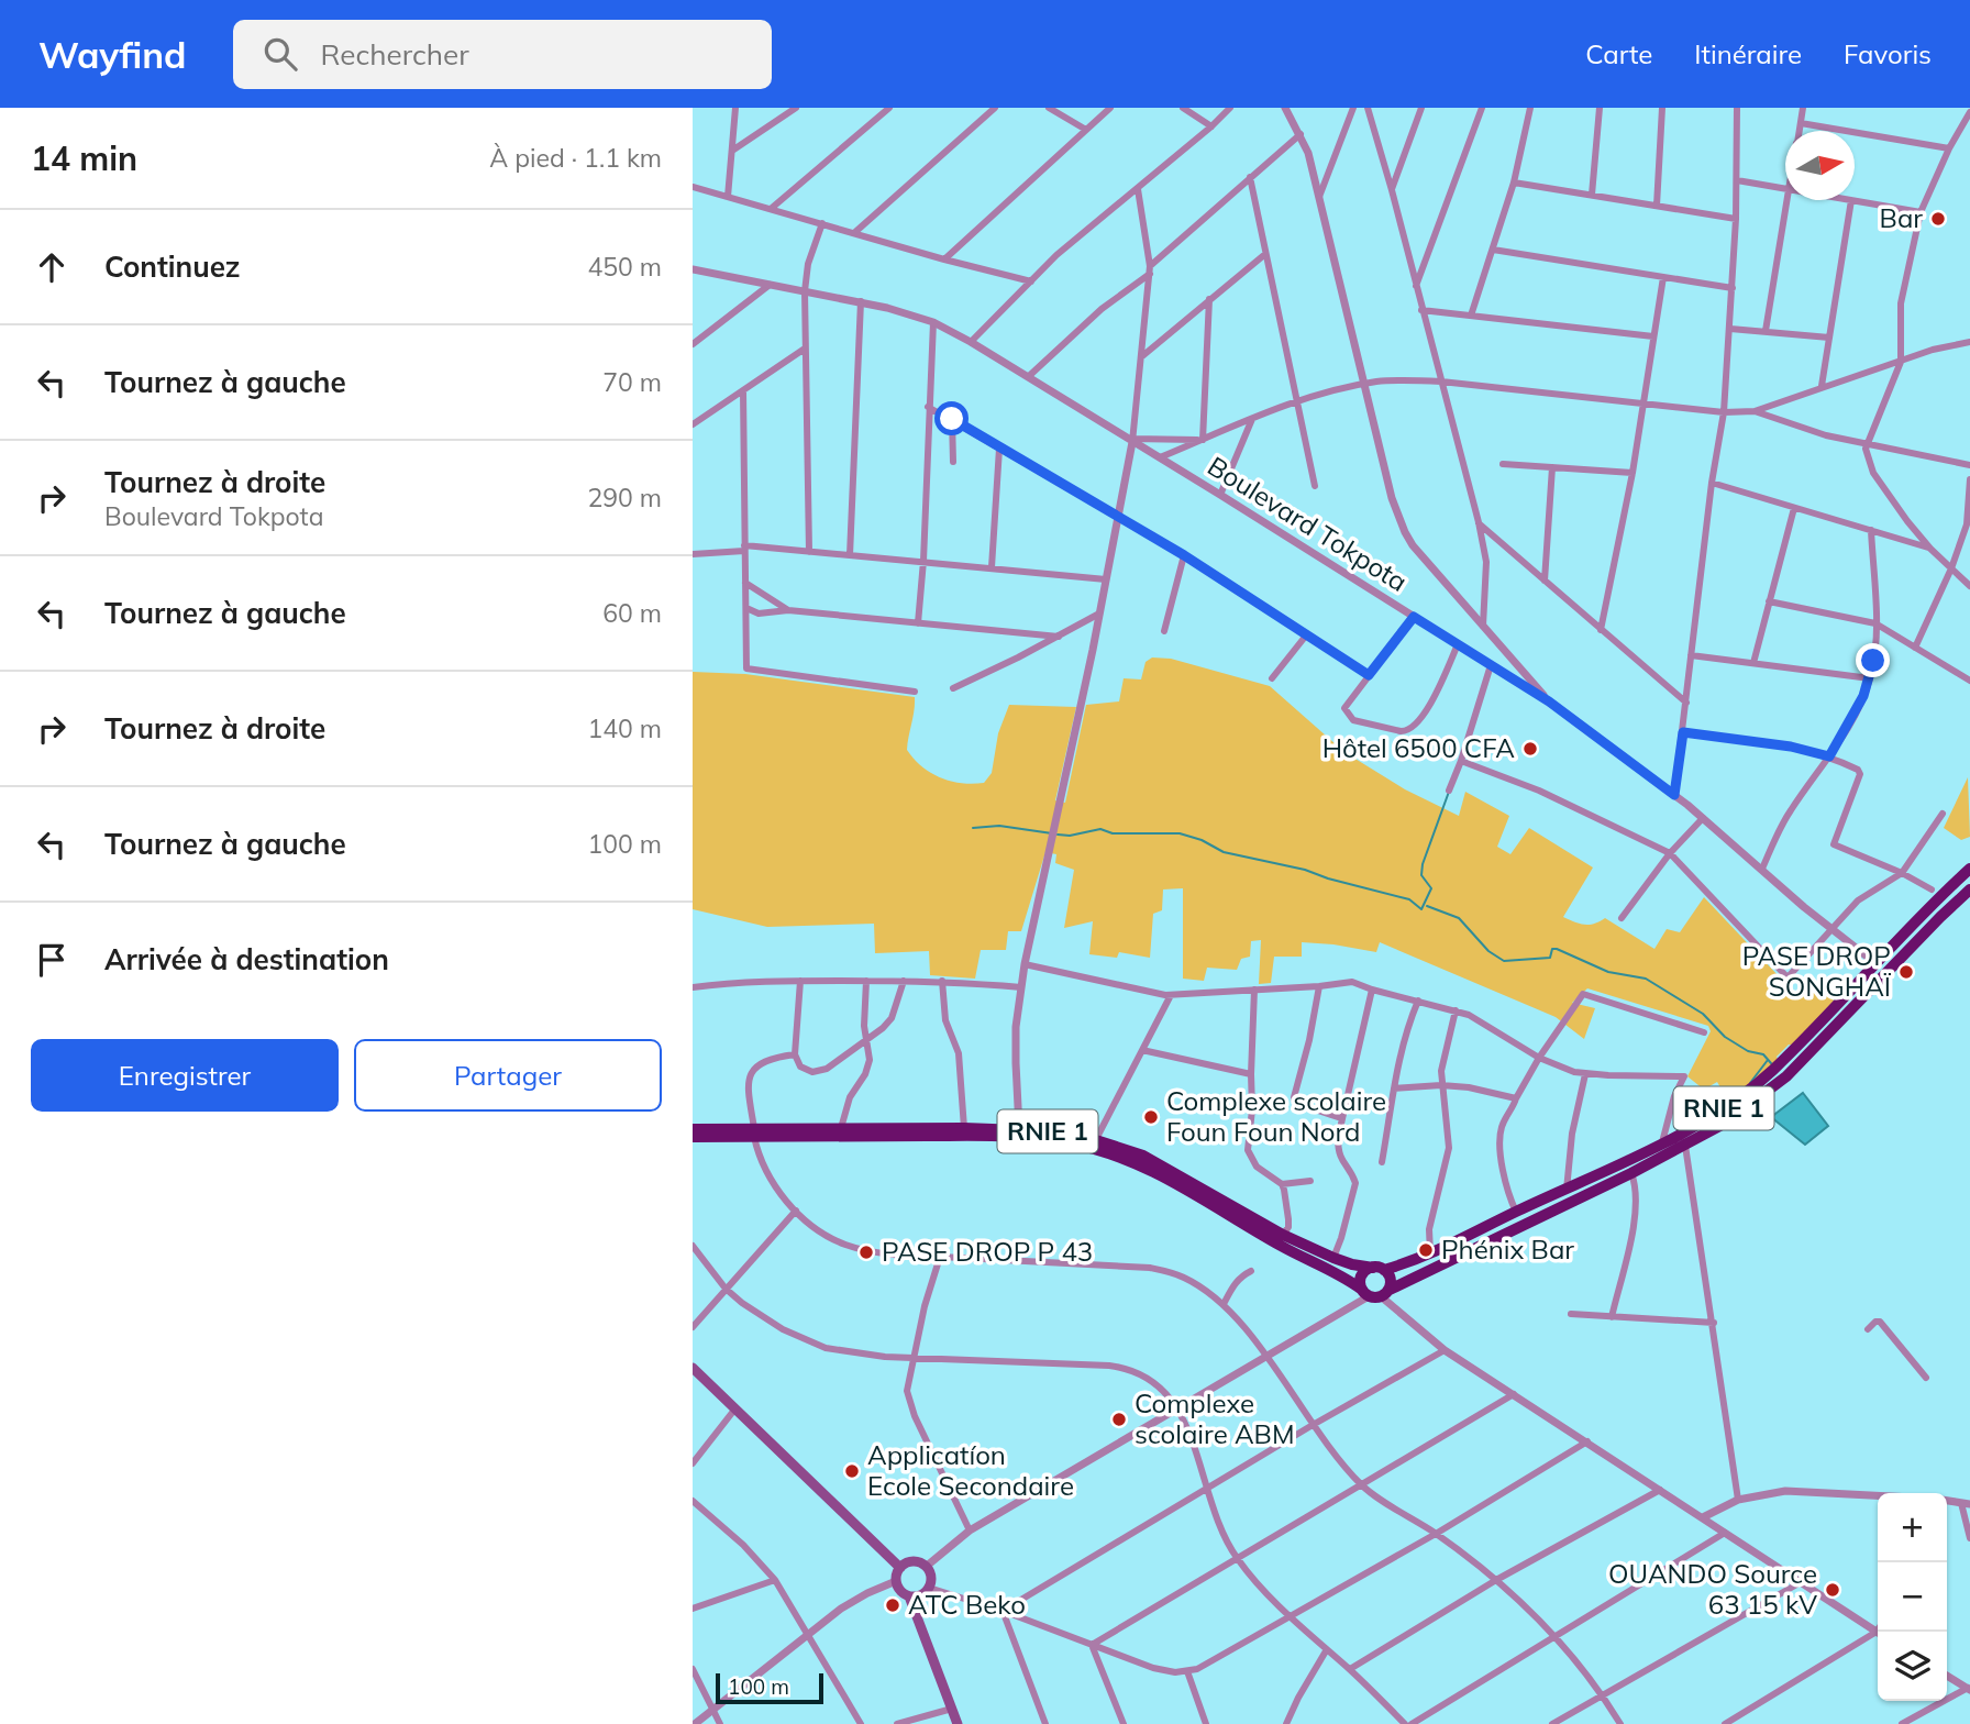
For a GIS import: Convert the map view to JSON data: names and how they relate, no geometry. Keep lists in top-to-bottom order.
{
  "streets": {
    "highway": ["RNIE 1"],
    "street": ["Boulevard Tokpota"]
  },
  "crossings": [
    ["Boulevard Tokpota", "RNIE 1"]
  ],
  "places": [
    "Bar",
    "Hôtel 6500 CFA",
    "PASE DROP SONGHAÏ",
    "Complexe scolaire Foun Foun Nord",
    "Phénix Bar",
    "PASE DROP P 43",
    "Complexe scolaire ABM",
    "Applicatíon Ecole Secondaire",
    "OUANDO Source 63 15 kV",
    "ATC Beko"
  ],
  "scale_bar": "100 m",
  "north": "right",
  "page": {
    "header": "Wayfind",
    "search": "Rechercher",
    "nav": ["Carte", "Itinéraire", "Favoris"],
    "heading": ["14 min", "À pied · 1.1 km"],
    "list": [
      ["Continuez", "450 m"],
      ["Tournez à gauche", "70 m"],
      ["Tournez à droite", "Boulevard Tokpota", "290 m"],
      ["Tournez à gauche", "60 m"],
      ["Tournez à droite", "140 m"],
      ["Tournez à gauche", "100 m"],
      "Arrivée à destination"
    ],
    "buttons": ["Enregistrer", "Partager"],
    "map_buttons": ["+", "−"],
    "scale": "100 m"
  }
}
